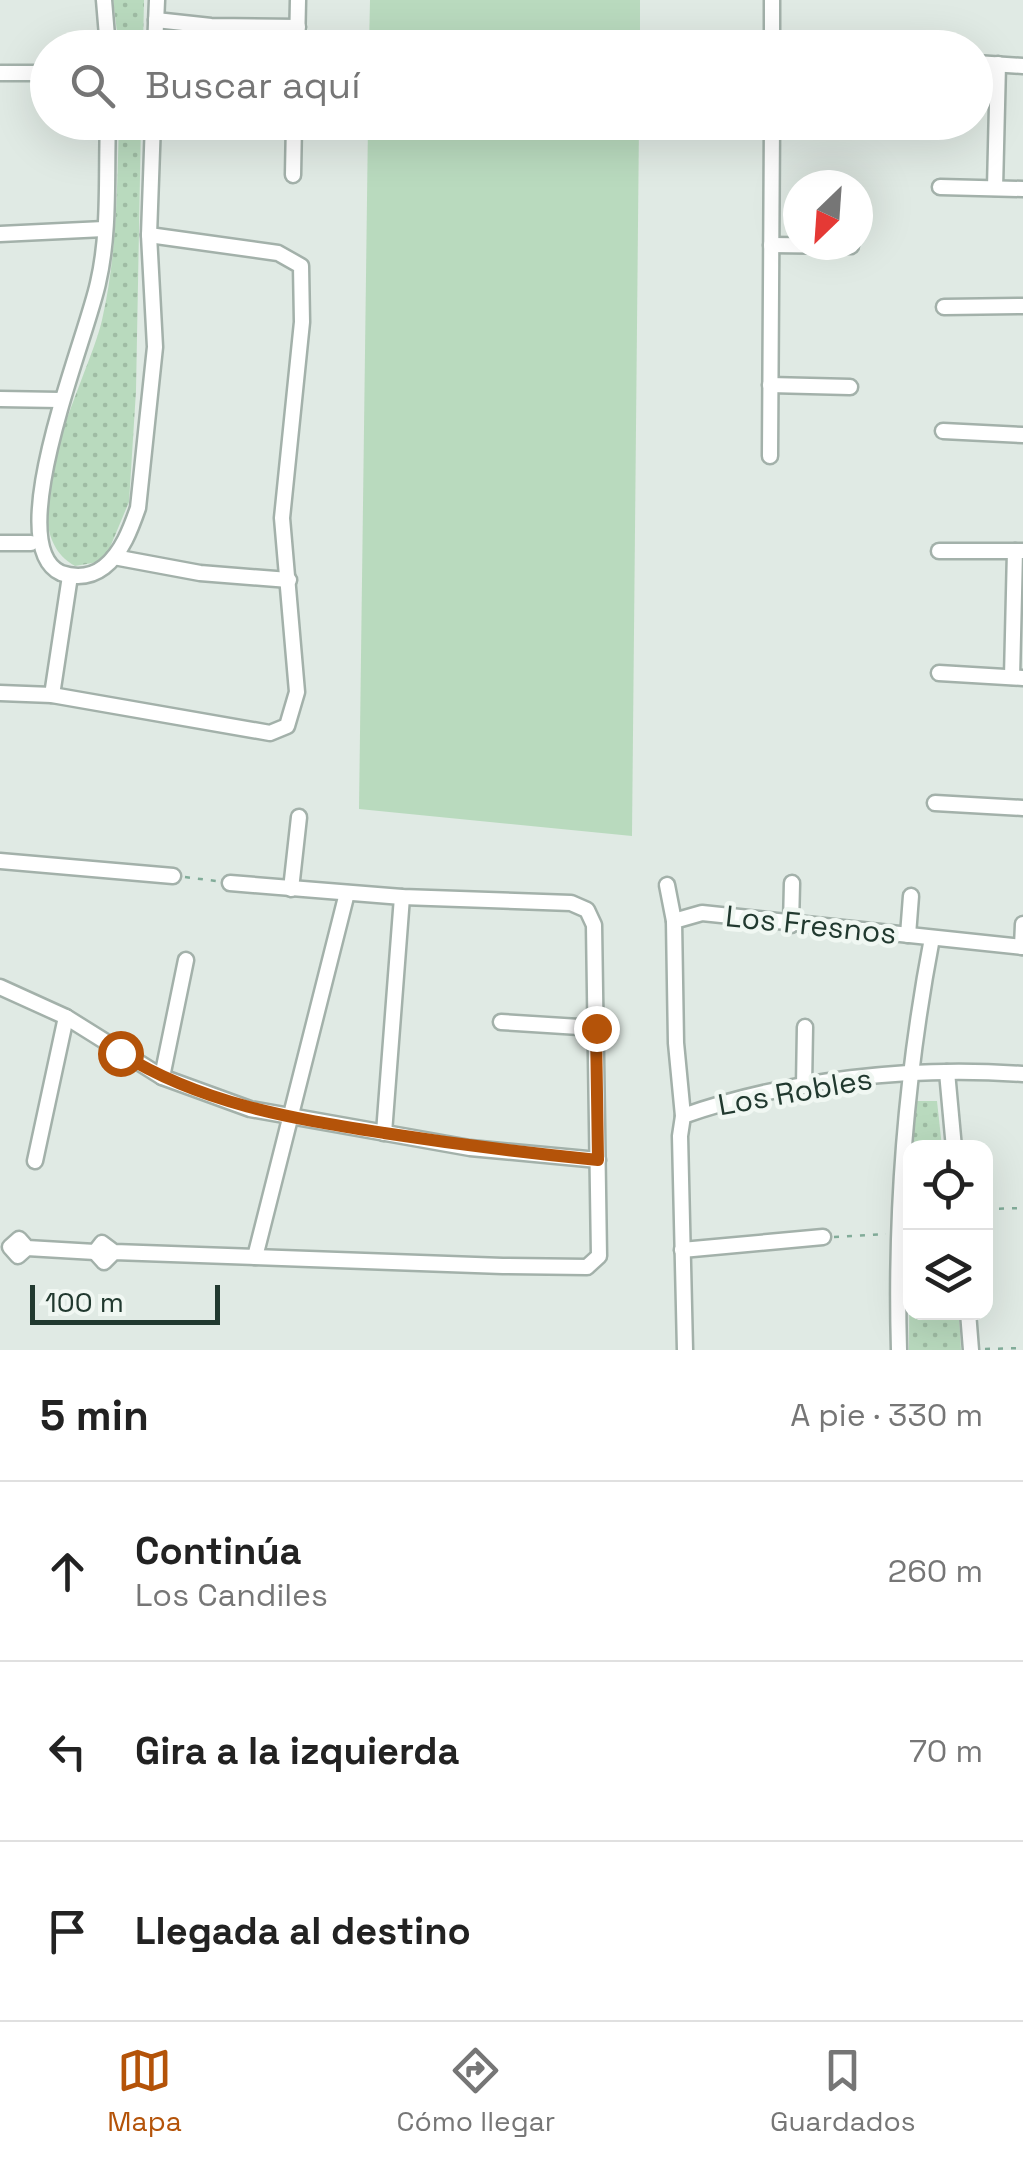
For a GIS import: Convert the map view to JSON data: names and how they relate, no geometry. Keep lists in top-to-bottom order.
{
  "streets": {
    "street": ["Los Fresnos", "Los Robles"]
  },
  "scale_bar": "100 m",
  "north": "bottom left",
  "page": {
    "search": "Buscar aquí",
    "scale": "100 m",
    "heading": ["5 min", "A pie · 330 m"],
    "list": [
      ["Continúa", "Los Candiles", "260 m"],
      ["Gira a la izquierda", "70 m"],
      "Llegada al destino"
    ],
    "nav": ["Mapa", "Cómo llegar", "Guardados"]
  }
}
